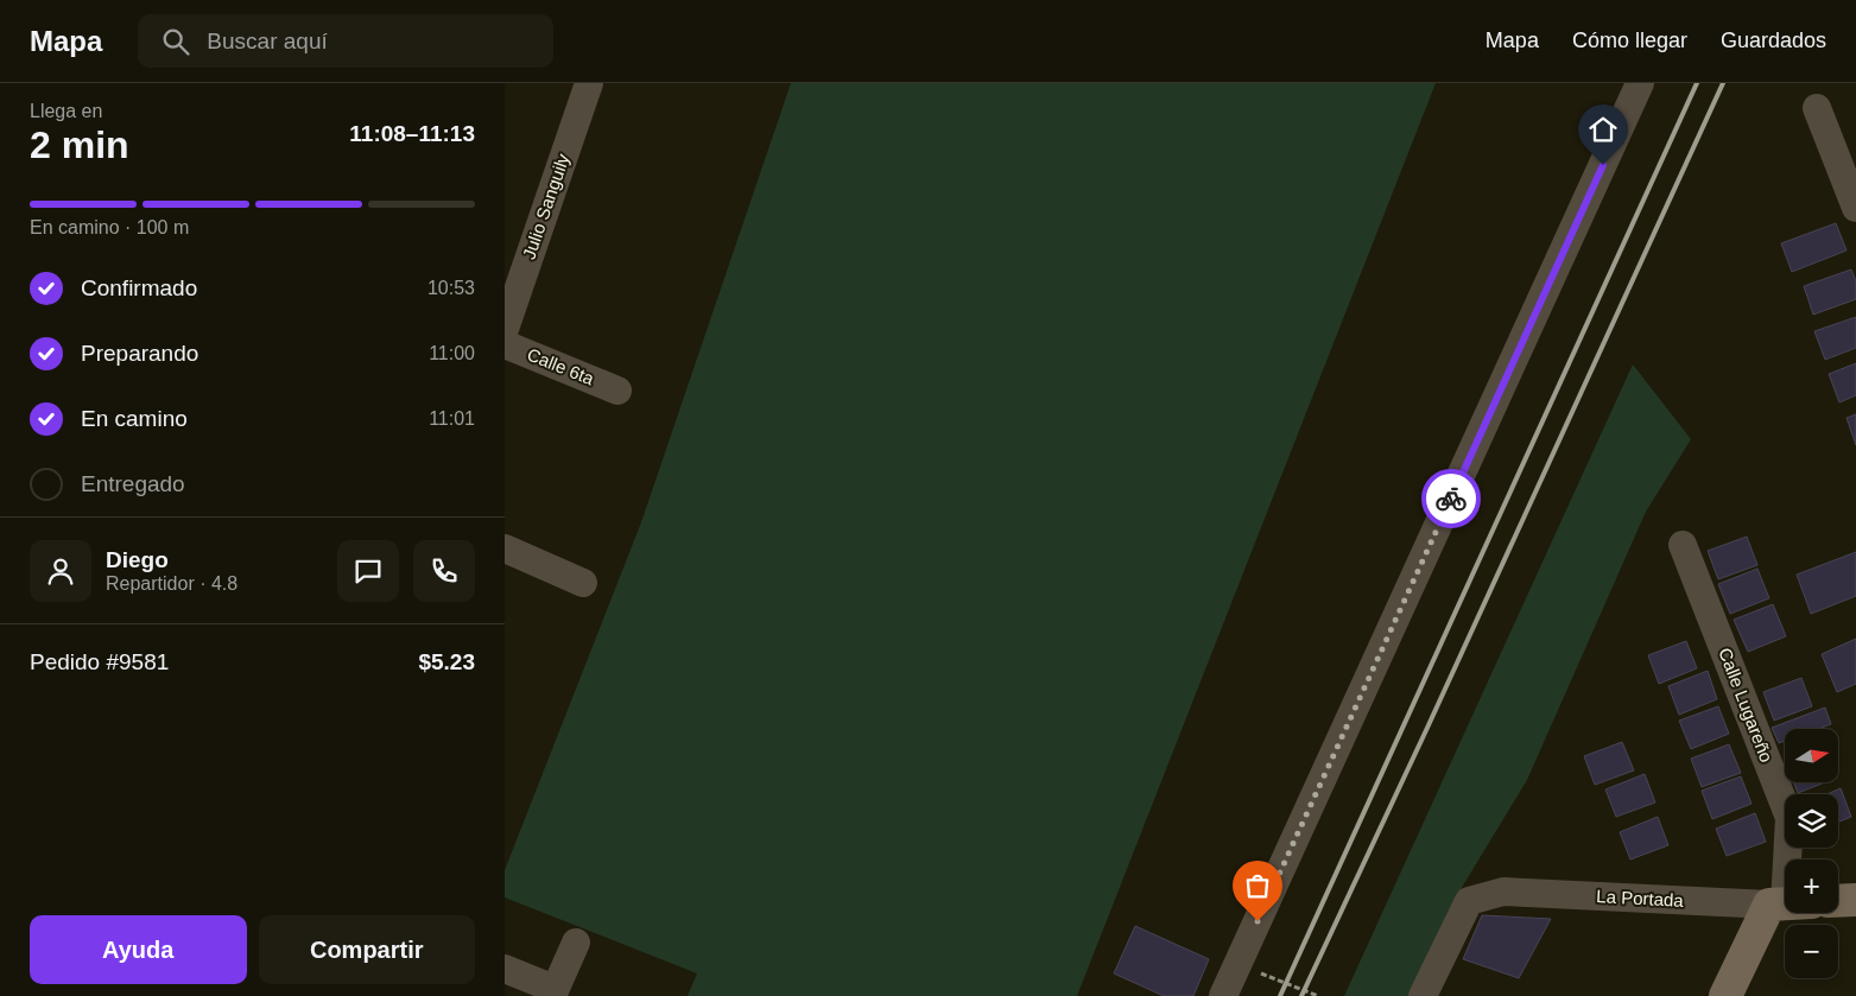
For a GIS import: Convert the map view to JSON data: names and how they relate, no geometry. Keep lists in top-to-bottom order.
{
  "streets": {
    "street": [
      "Julio Sanguily",
      "Calle 6ta",
      "Calle Lugareño",
      "La Portada"
    ]
  },
  "north": "right",
  "page": {
    "header": "Mapa",
    "search": "Buscar aquí",
    "nav": ["Mapa", "Cómo llegar", "Guardados"],
    "heading": ["2 min", "Llega en", "11:08–11:13"],
    "panel": [
      "Diego",
      "Repartidor · 4.8",
      "Pedido #9581",
      "$5.23"
    ],
    "bar": "En camino · 100 m",
    "list": [
      ["Confirmado", "10:53"],
      ["Preparando", "11:00"],
      ["En camino", "11:01"],
      "Entregado"
    ],
    "map_buttons": ["+", "−"],
    "buttons": ["Ayuda", "Compartir"]
  }
}
